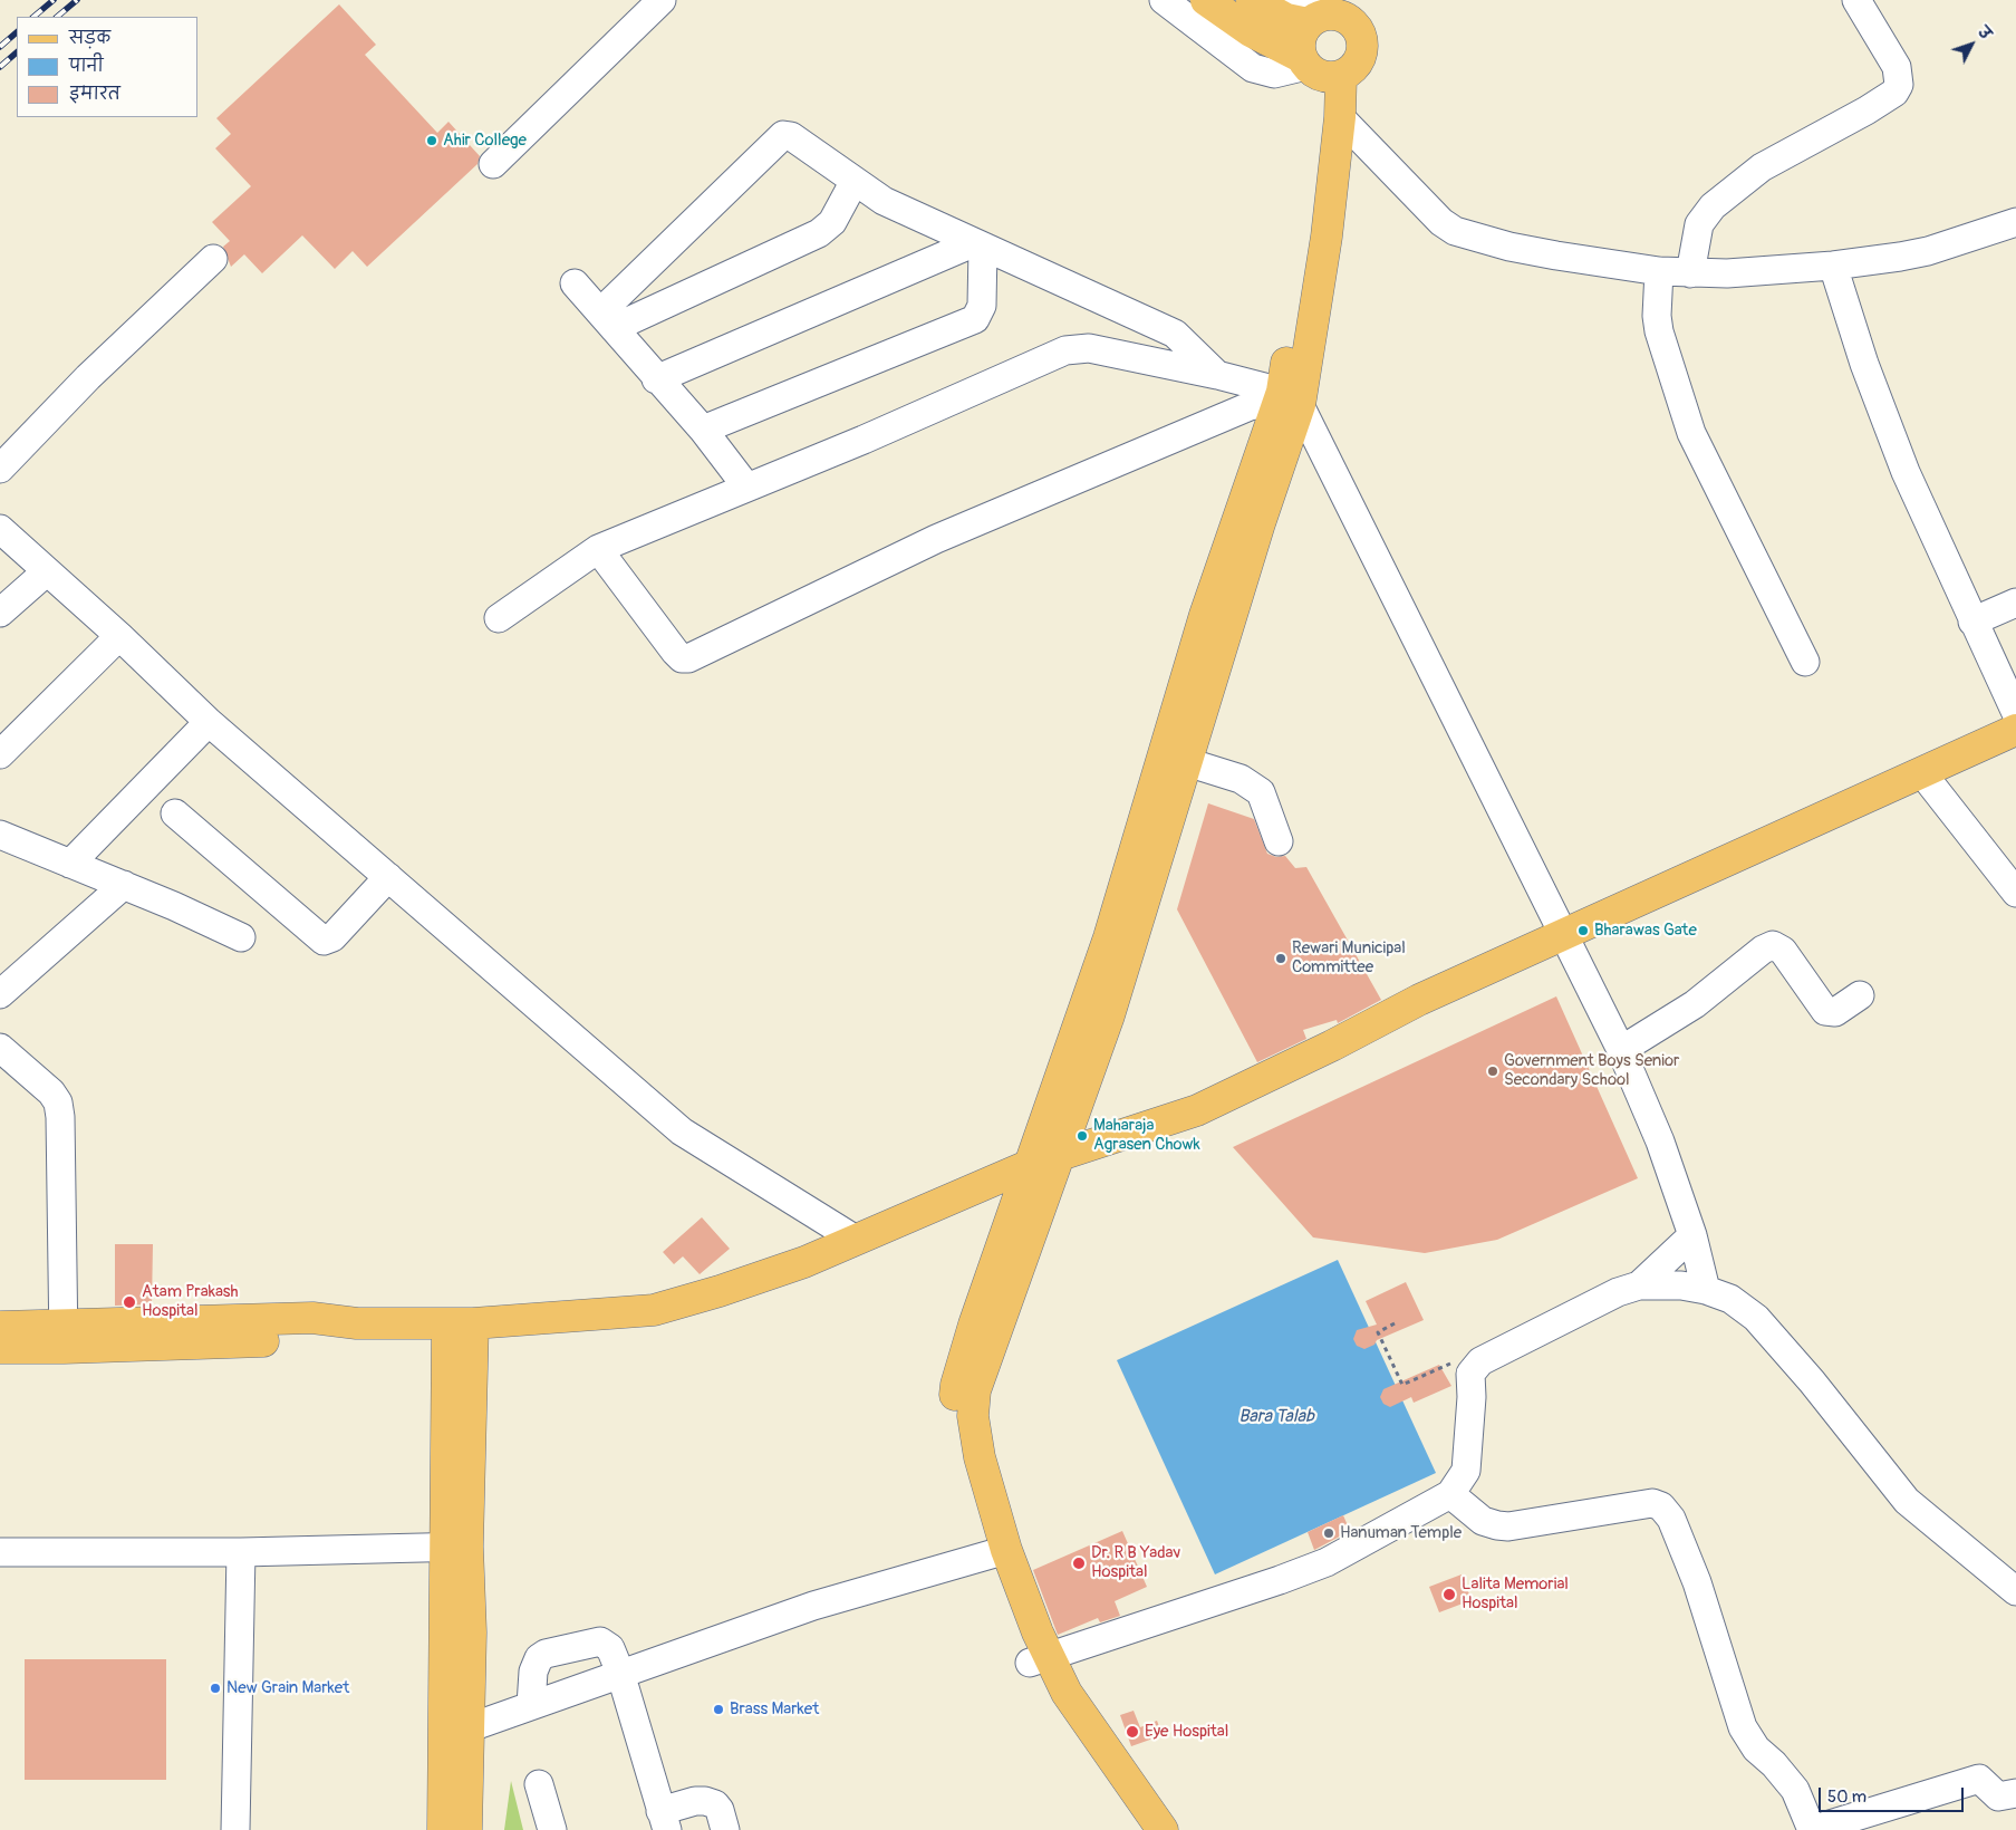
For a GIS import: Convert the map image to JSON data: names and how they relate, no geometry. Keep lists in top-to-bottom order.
{
  "water": ["Bara Talab"],
  "places": [
    "Ahir College",
    "Bharawas Gate",
    "Rewari Municipal Committee",
    "Government Boys Senior Secondary School",
    "Maharaja Agrasen Chowk",
    "Atam Prakash Hospital",
    "Hanuman Temple",
    "Dr. R B Yadav Hospital",
    "Lalita Memorial Hospital",
    "New Grain Market",
    "Brass Market",
    "Eye Hospital"
  ],
  "legend": ["सड़क", "पानी", "इमारत"],
  "scale_bar": "50 m",
  "north": "top right"
}
